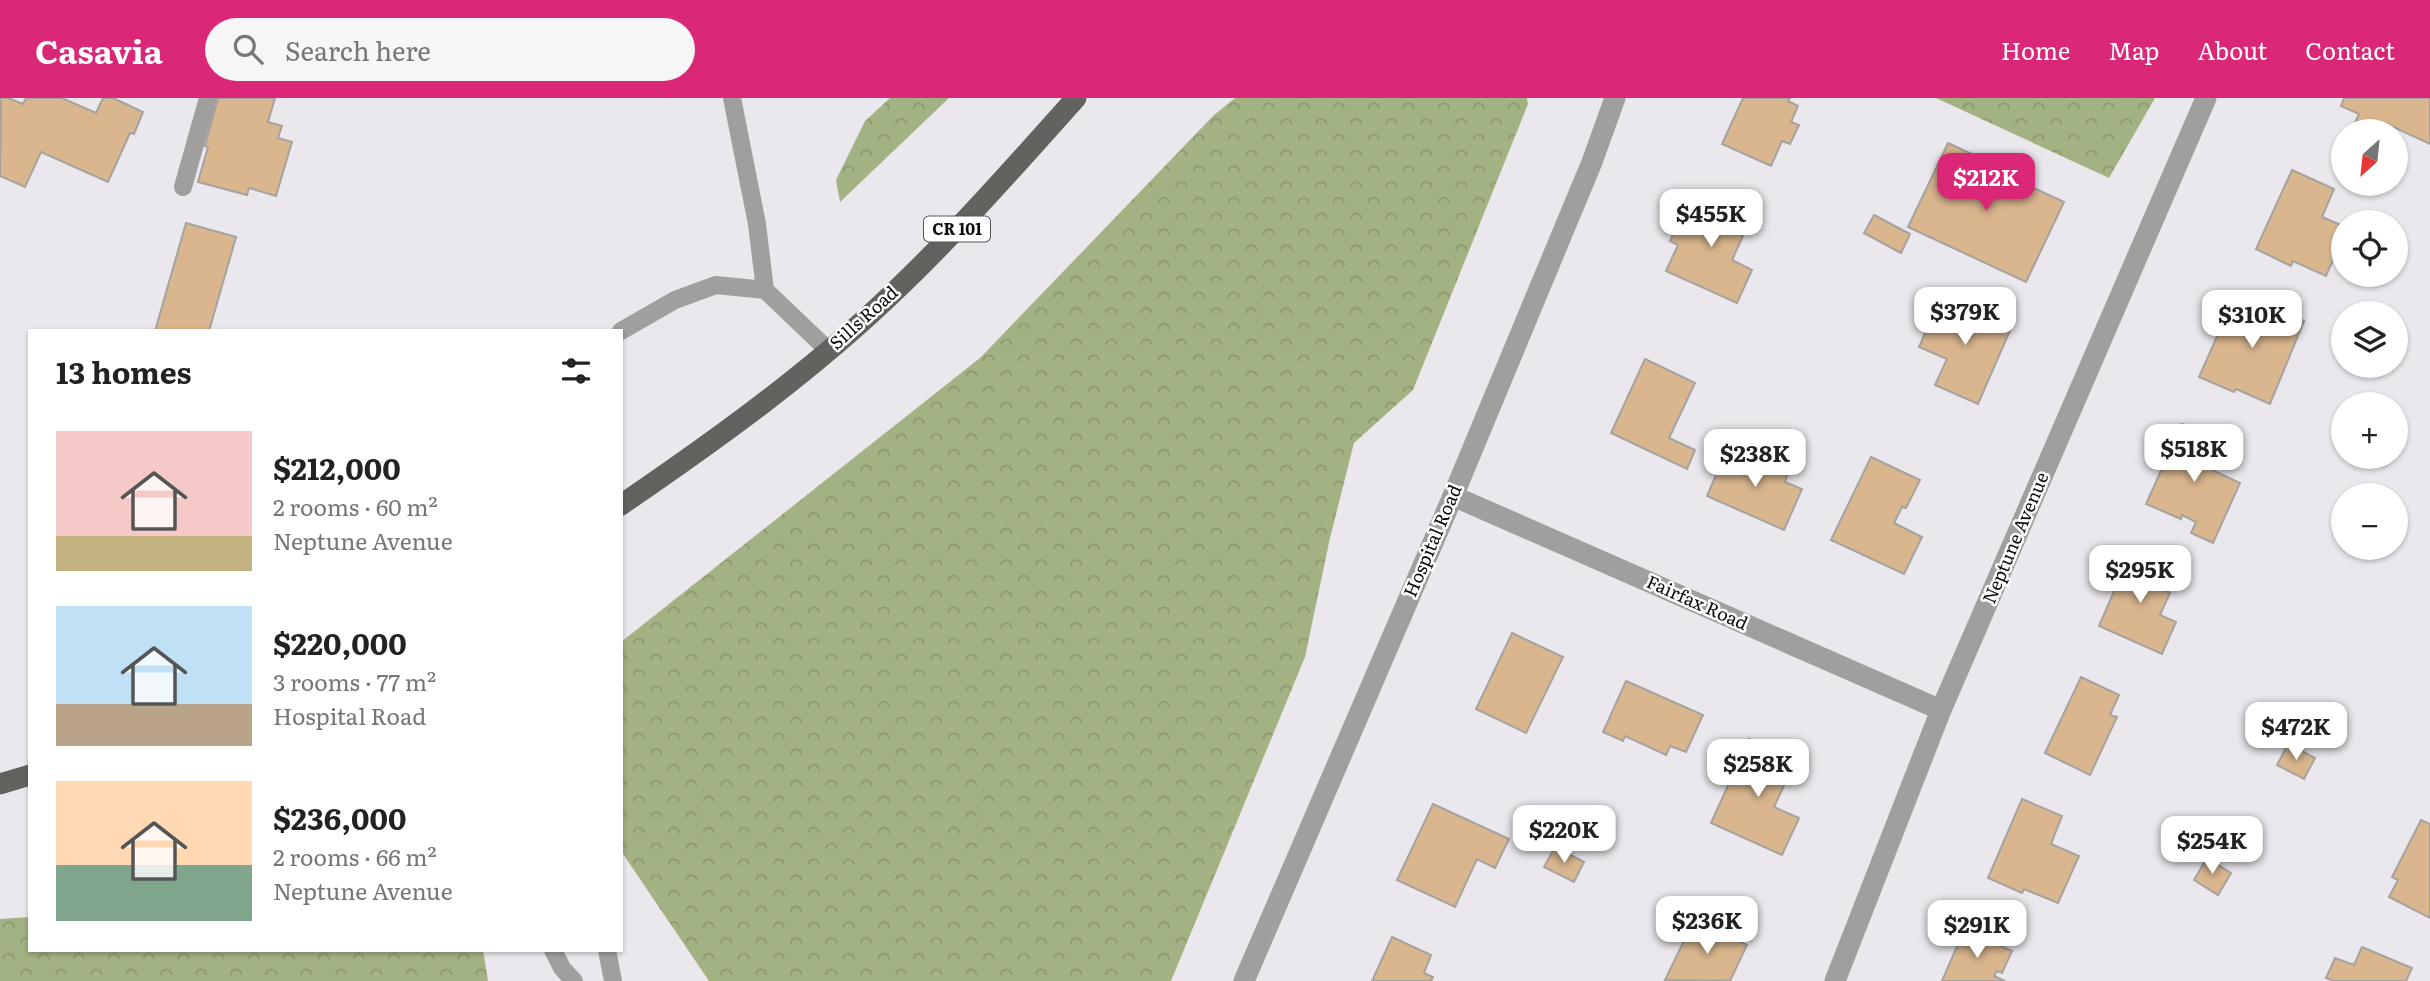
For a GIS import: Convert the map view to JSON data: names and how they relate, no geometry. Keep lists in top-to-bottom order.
{
  "streets": {
    "main road": ["CR 101", "Sills Road"],
    "street": ["Neptune Avenue", "Hospital Road", "Fairfax Road"]
  },
  "crossings": [
    ["Neptune Avenue", "Fairfax Road"],
    ["Hospital Road", "Fairfax Road"]
  ],
  "north": "bottom left",
  "page": {
    "header": "Casavia",
    "search": "Search here",
    "nav": [
      "Home",
      "Map",
      "About",
      "Contact"
    ],
    "map_buttons": ["+", "−"],
    "price": [
      "$212K",
      "$455K",
      "$379K",
      "$310K",
      "$518K",
      "$238K",
      "$295K",
      "$472K",
      "$258K",
      "$220K",
      "$254K",
      "$236K",
      "$291K"
    ],
    "heading": "13 homes",
    "list": [
      {
        "name": "$212,000",
        "note": "2 rooms · 60 m² · Neptune Avenue"
      },
      {
        "name": "$220,000",
        "note": "3 rooms · 77 m² · Hospital Road"
      },
      {
        "name": "$236,000",
        "note": "2 rooms · 66 m² · Neptune Avenue"
      }
    ]
  }
}
